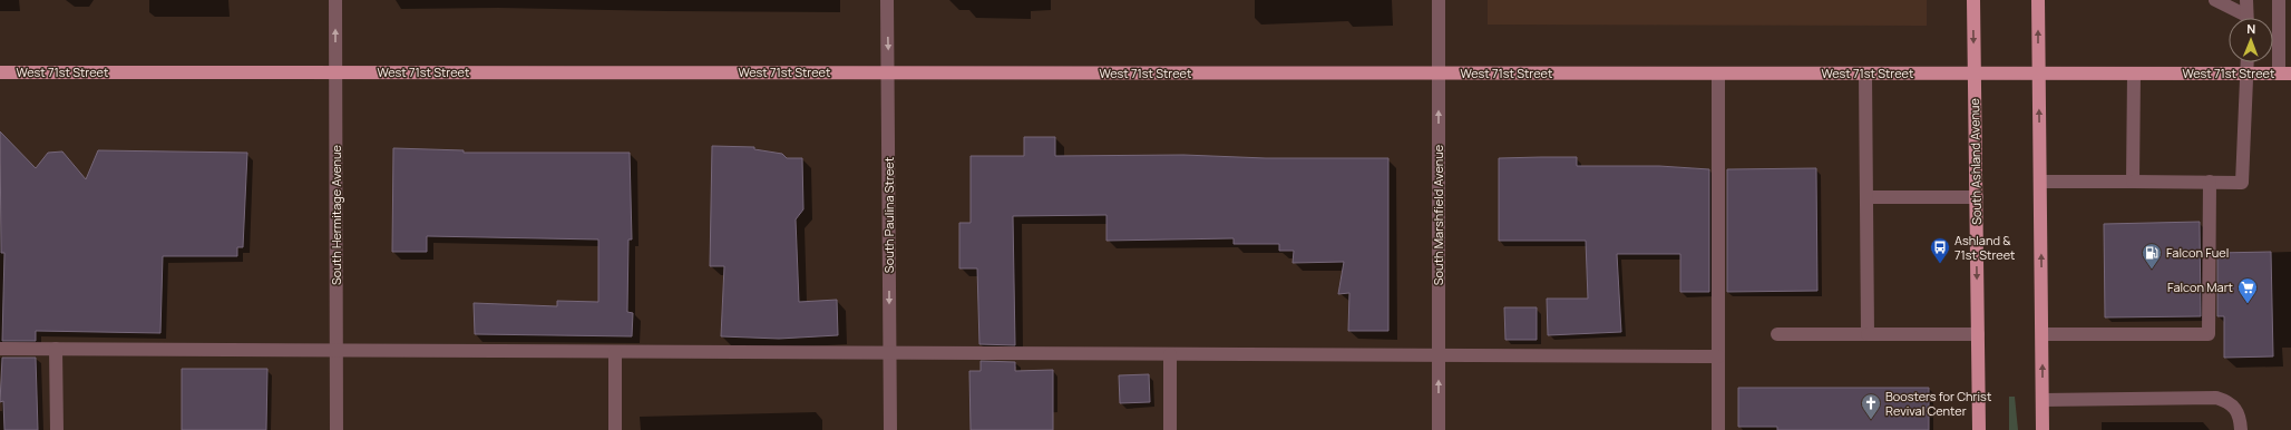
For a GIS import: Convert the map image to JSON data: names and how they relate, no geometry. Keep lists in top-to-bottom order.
{
  "streets": {
    "main road": ["West 71st Street", "South Ashland Avenue"],
    "street": ["South Hermitage Avenue", "South Paulina Street", "South Marshfield Avenue"]
  },
  "crossings": [
    ["West 71st Street", "South Ashland Avenue"],
    ["West 71st Street", "South Hermitage Avenue"],
    ["West 71st Street", "South Paulina Street"],
    ["West 71st Street", "South Marshfield Avenue"]
  ],
  "one_way": ["South Paulina Street", "South Marshfield Avenue"],
  "places": {
    "bus stop": ["Ashland & 71st Street"],
    "fuel station": ["Falcon Fuel"],
    "supermarket": ["Falcon Mart"],
    "church": ["Boosters for Christ Revival Center"]
  },
  "north": "top"
}
